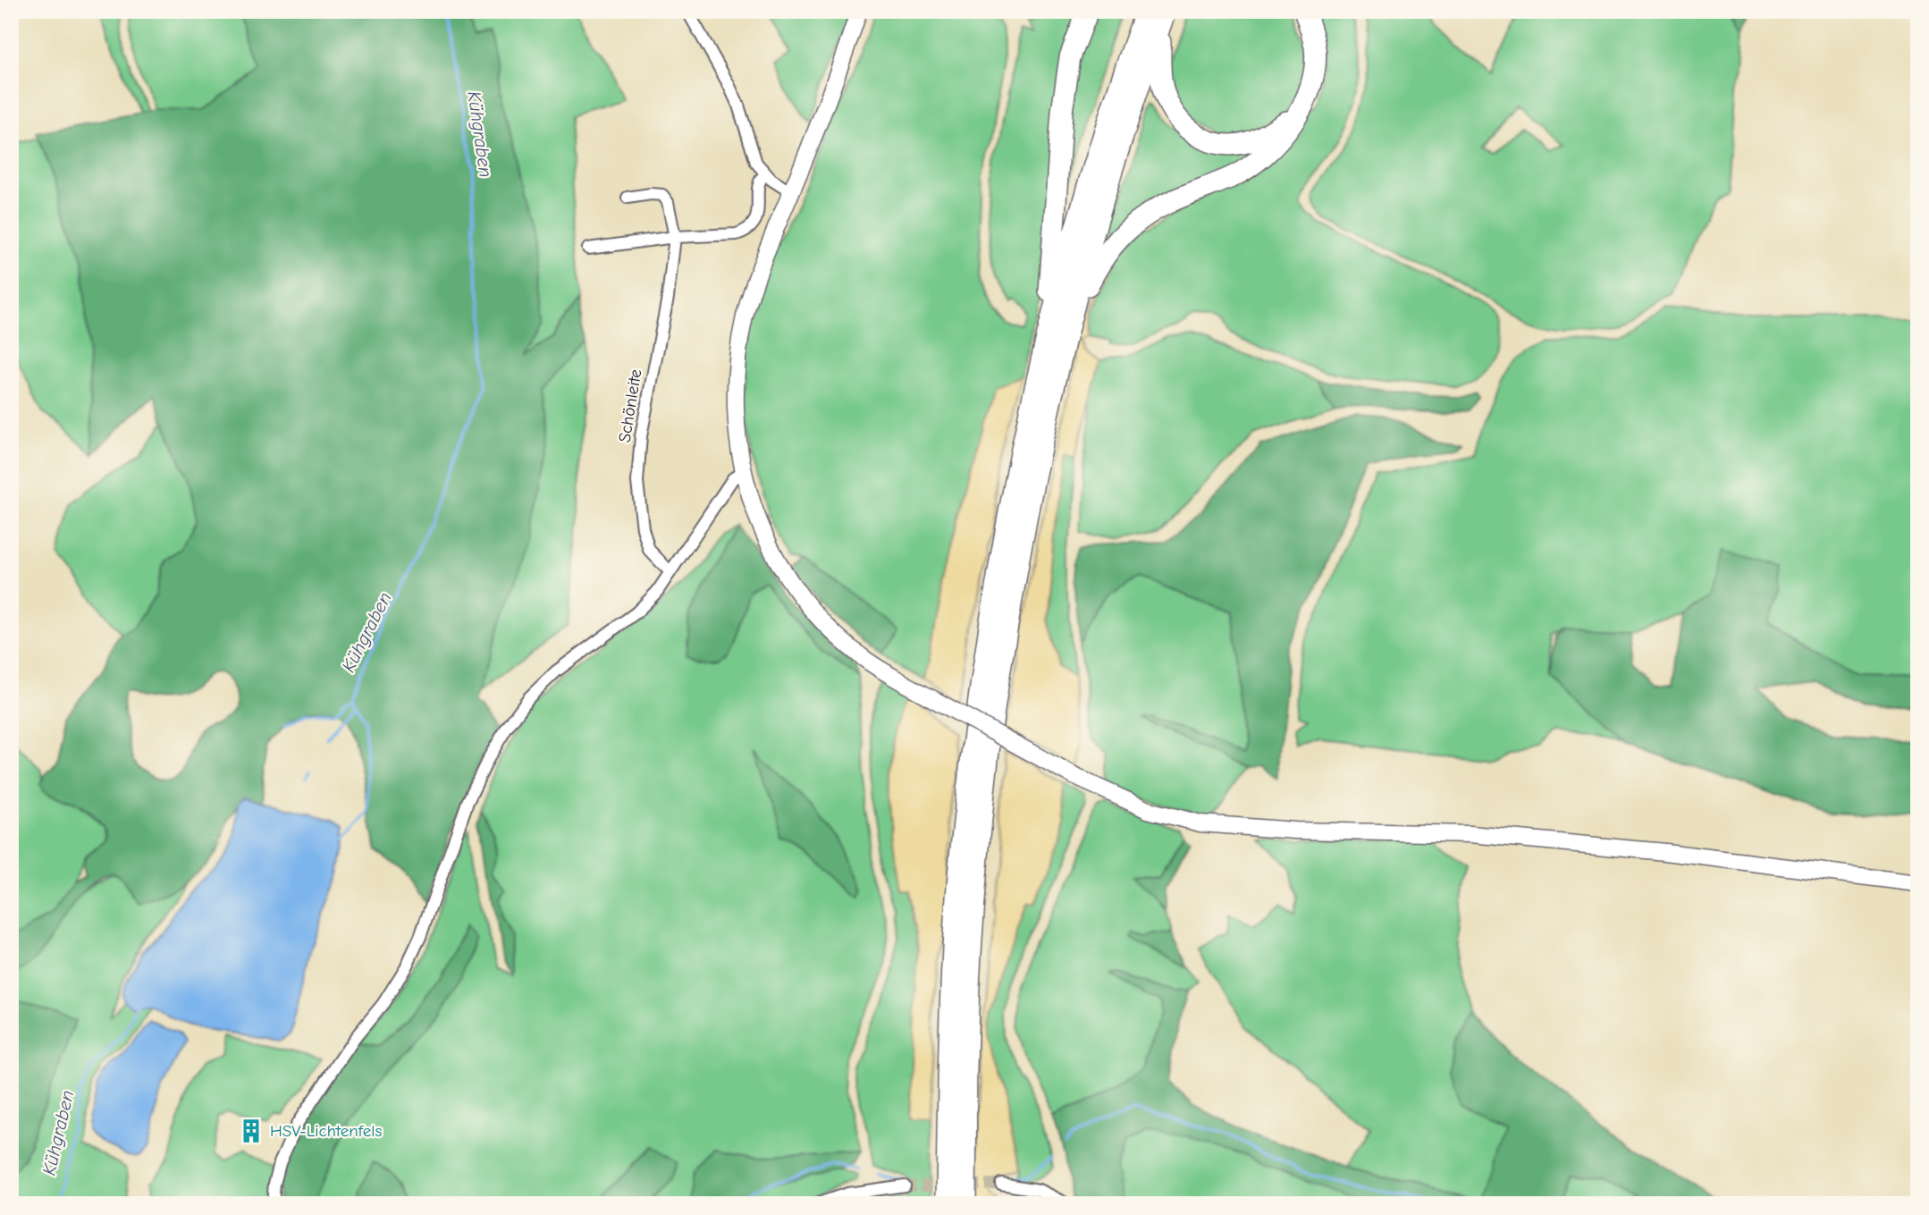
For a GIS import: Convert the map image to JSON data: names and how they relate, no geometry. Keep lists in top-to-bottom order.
{
  "streets": {
    "street": ["Schönleite"]
  },
  "water": ["Kühgraben"],
  "places": {
    "building": ["HSV-Lichtenfels"]
  }
}
